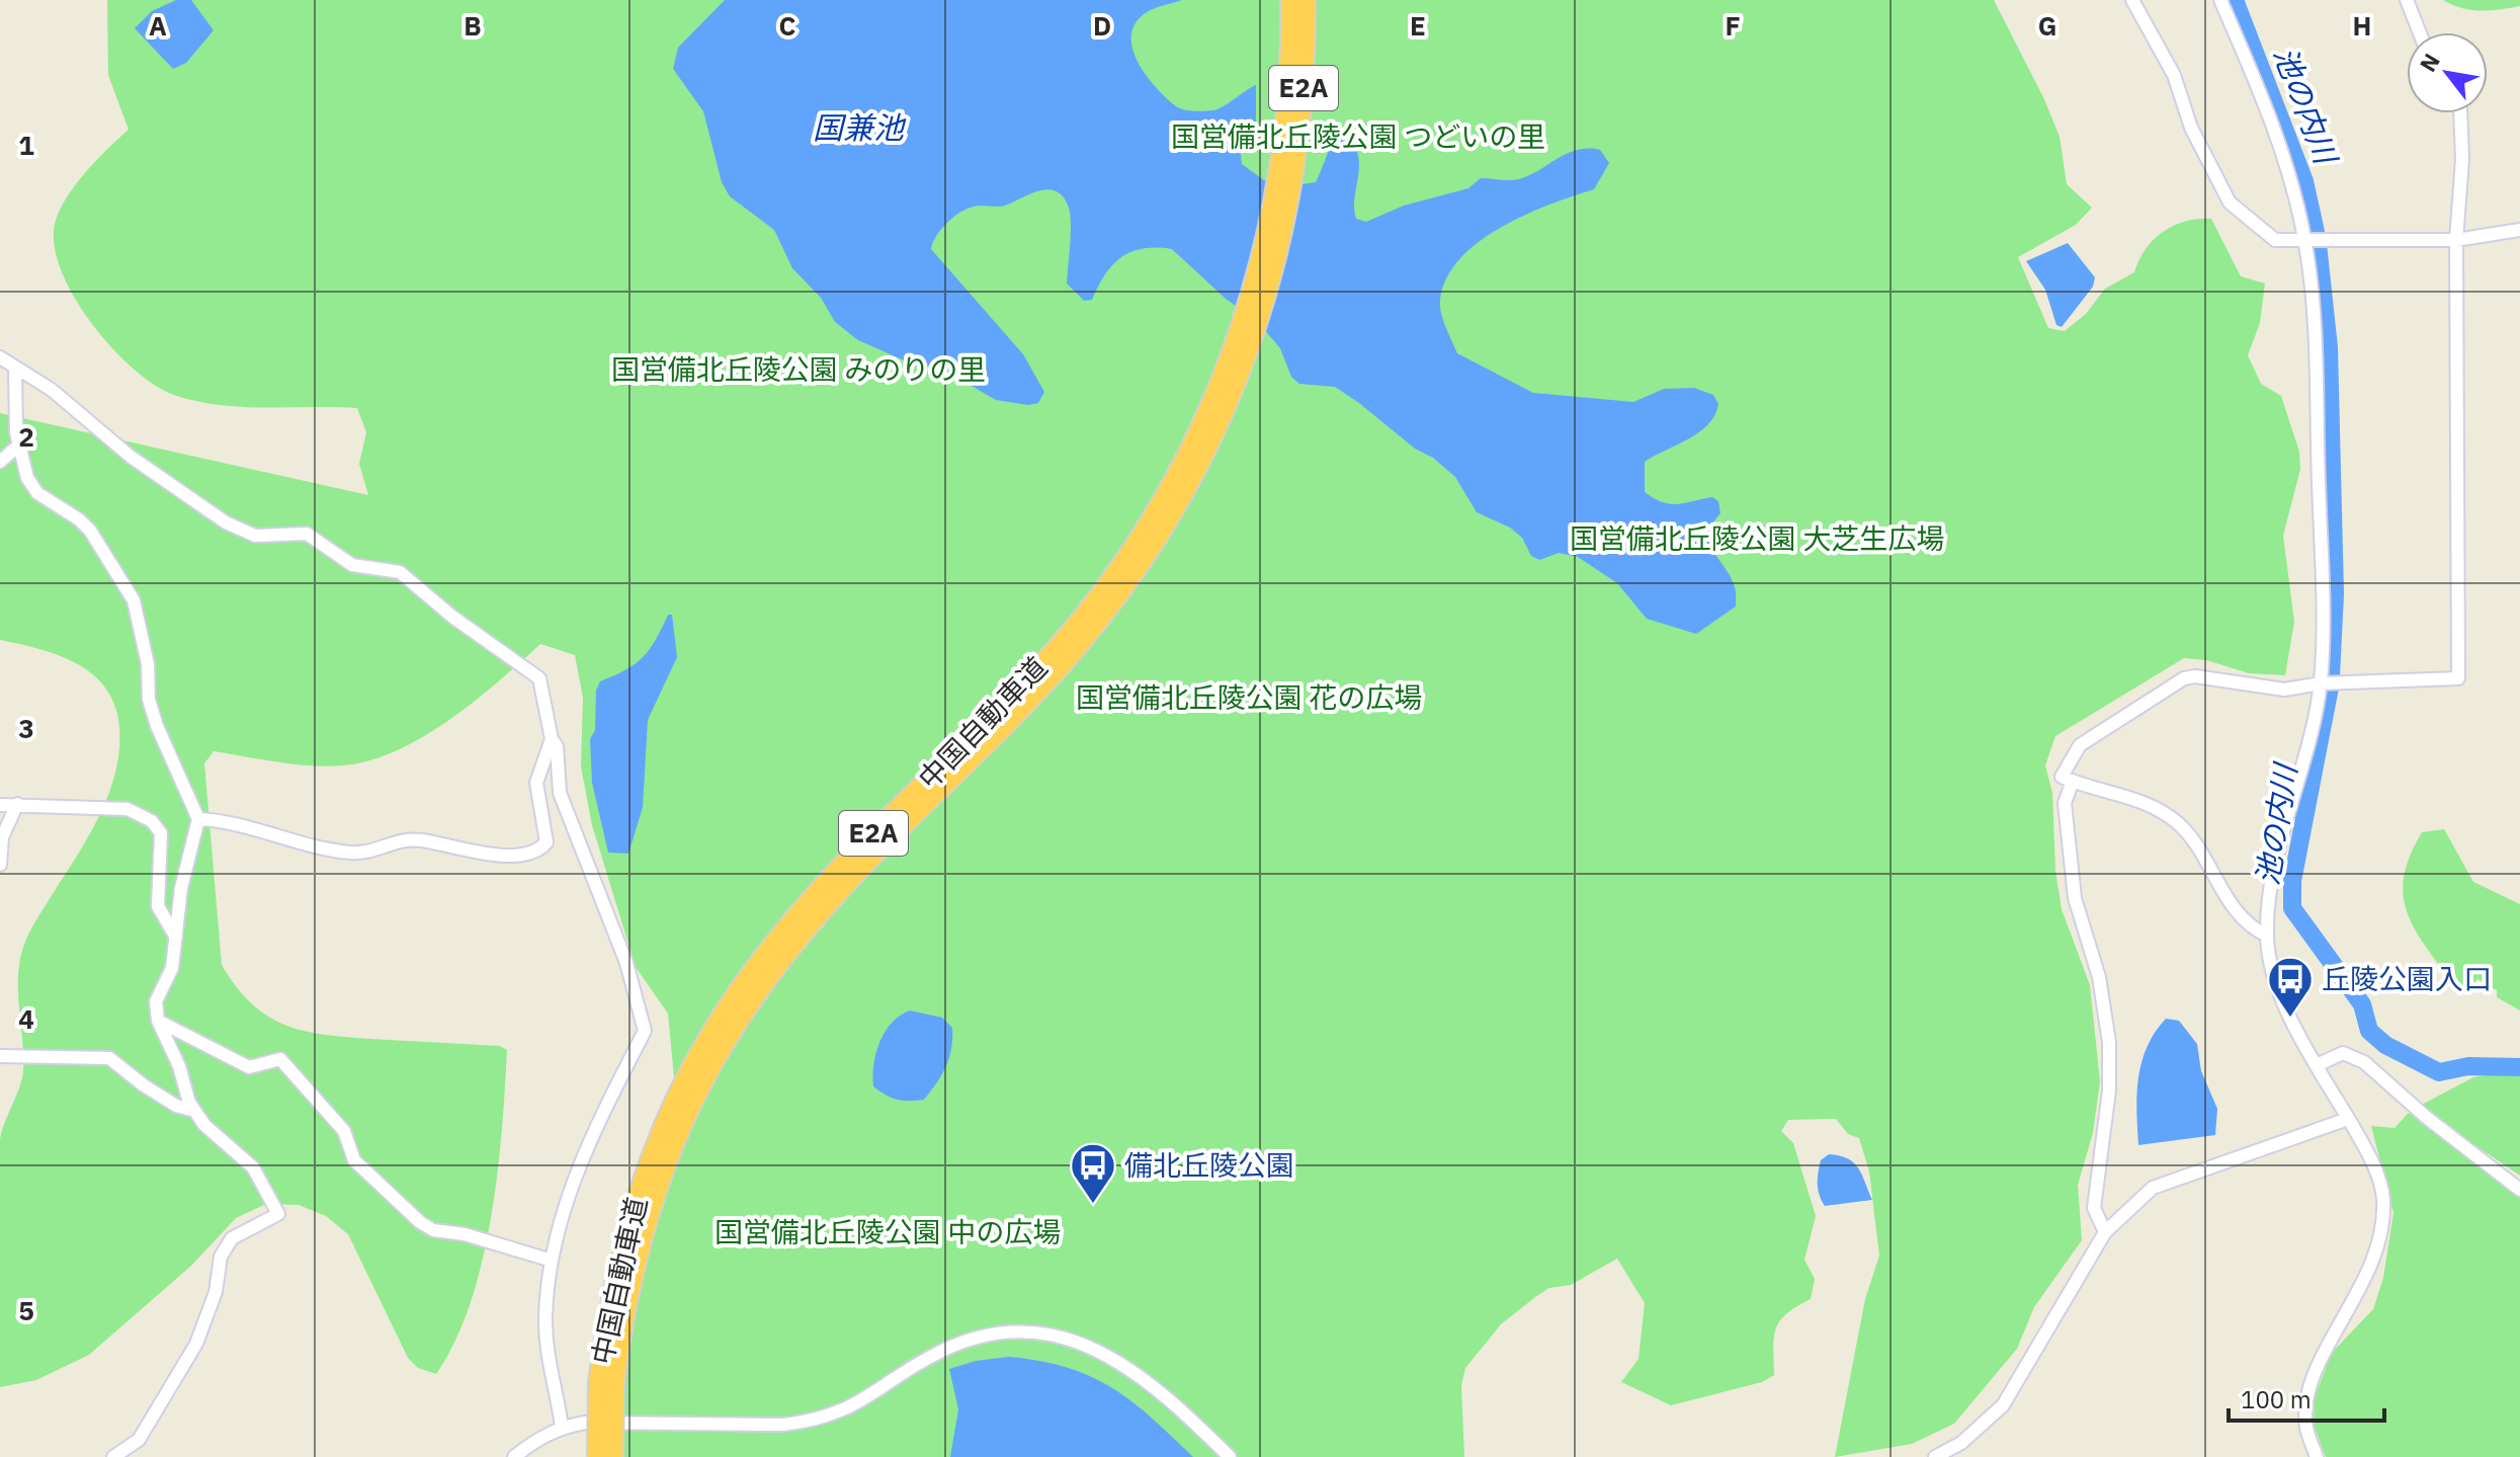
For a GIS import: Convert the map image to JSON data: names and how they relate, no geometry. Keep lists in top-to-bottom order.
{
  "streets": {
    "highway": ["E2A", "中国自動車道"]
  },
  "water": ["池の内川", "国兼池"],
  "parks": [
    "国営備北丘陵公園 つどいの里",
    "国営備北丘陵公園 みのりの里",
    "国営備北丘陵公園 大芝生広場",
    "国営備北丘陵公園 花の広場",
    "国営備北丘陵公園 中の広場"
  ],
  "places": {
    "bus stop": ["丘陵公園入口", "備北丘陵公園"]
  },
  "scale_bar": "100 m",
  "north": "top left",
  "grid": {
    "columns": [
      "A",
      "B",
      "C",
      "D",
      "E",
      "F",
      "G",
      "H"
    ],
    "rows": [
      "1",
      "2",
      "3",
      "4",
      "5"
    ]
  }
}
